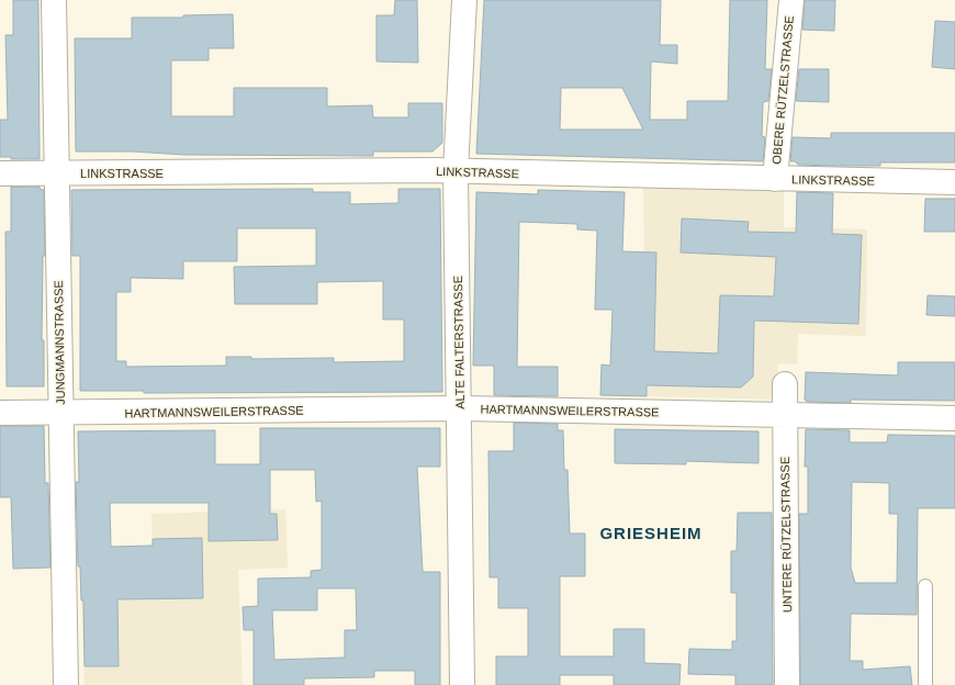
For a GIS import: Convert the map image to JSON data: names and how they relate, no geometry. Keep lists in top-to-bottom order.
{
  "streets": {
    "street": [
      "OBERE RÜTZELSTRASSE",
      "LINKSTRASSE",
      "JUNGMANNSTRASSE",
      "ALTE FALTERSTRASSE",
      "HARTMANNSWEILERSTRASSE",
      "UNTERE RÜTZELSTRASSE"
    ]
  },
  "crossings": [
    ["OBERE RÜTZELSTRASSE", "LINKSTRASSE"],
    ["LINKSTRASSE", "JUNGMANNSTRASSE"],
    ["LINKSTRASSE", "ALTE FALTERSTRASSE"],
    ["JUNGMANNSTRASSE", "HARTMANNSWEILERSTRASSE"],
    ["ALTE FALTERSTRASSE", "HARTMANNSWEILERSTRASSE"],
    ["HARTMANNSWEILERSTRASSE", "UNTERE RÜTZELSTRASSE"]
  ],
  "districts": ["GRIESHEIM"]
}
